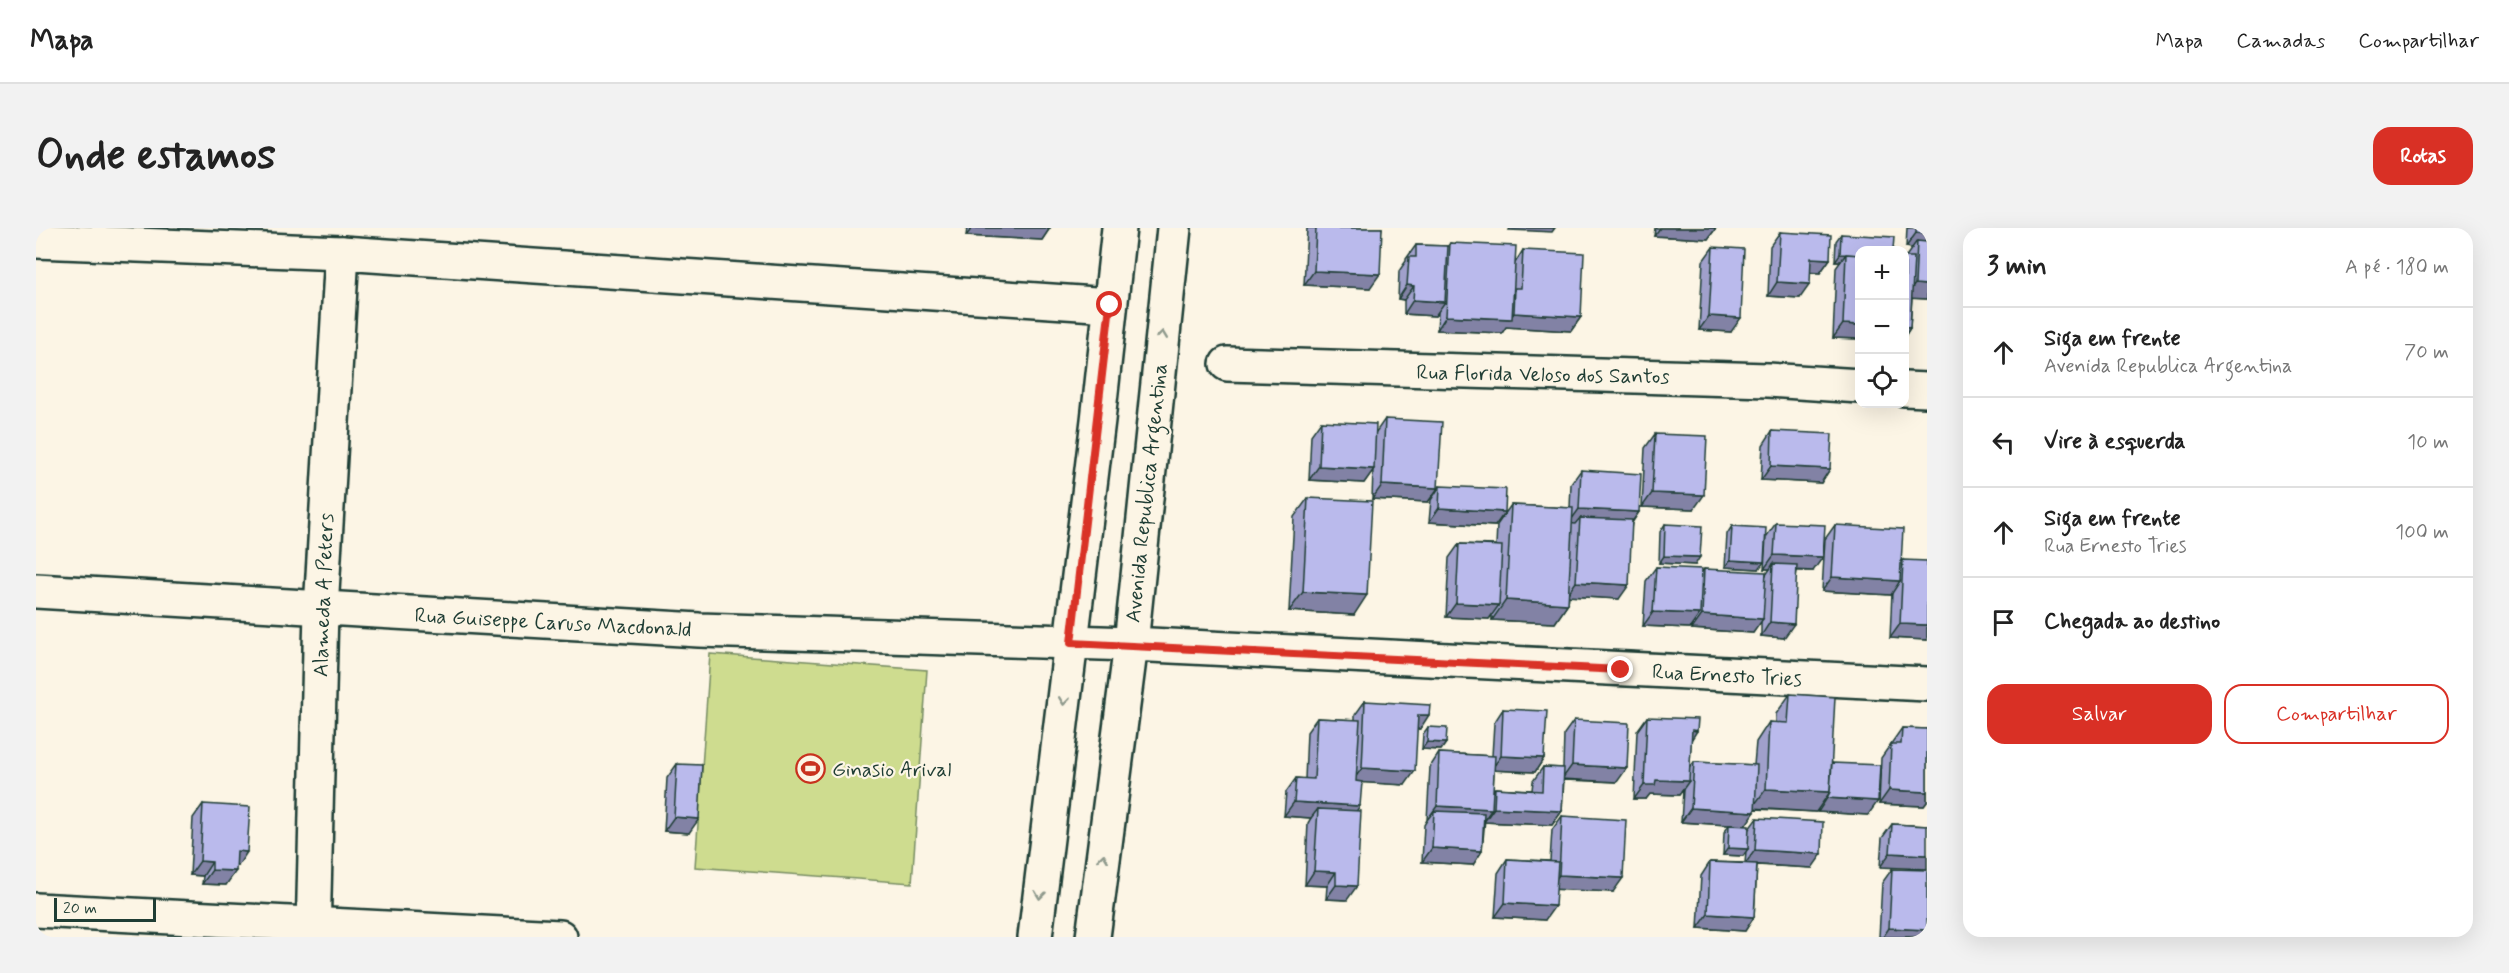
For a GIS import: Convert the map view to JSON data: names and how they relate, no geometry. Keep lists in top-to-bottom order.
{
  "streets": {
    "street": [
      "Rua Florida Veloso dos Santos",
      "Avenida Republica Argentina",
      "Alameda A Peters",
      "Rua Guiseppe Caruso Macdonald",
      "Rua Ernesto Tries"
    ]
  },
  "crossings": [
    ["Avenida Republica Argentina", "Rua Guiseppe Caruso Macdonald"],
    ["Avenida Republica Argentina", "Rua Ernesto Tries"],
    ["Alameda A Peters", "Rua Guiseppe Caruso Macdonald"],
    ["Rua Guiseppe Caruso Macdonald", "Rua Ernesto Tries"]
  ],
  "places": {
    "sports": ["Ginasio Arival"]
  },
  "scale_bar": "20 m",
  "page": {
    "header": "Mapa",
    "nav": ["Mapa", "Camadas", "Compartilhar"],
    "buttons": [
      "Rotas",
      ["Salvar", "Compartilhar"]
    ],
    "title": "Onde estamos",
    "heading": ["3 min", "A pé · 180 m"],
    "map_buttons": ["+", "−"],
    "list": [
      ["Siga em frente", "Avenida Republica Argentina", "70 m"],
      ["Vire à esquerda", "10 m"],
      ["Siga em frente", "Rua Ernesto Tries", "100 m"],
      "Chegada ao destino"
    ],
    "scale": "20 m"
  }
}
